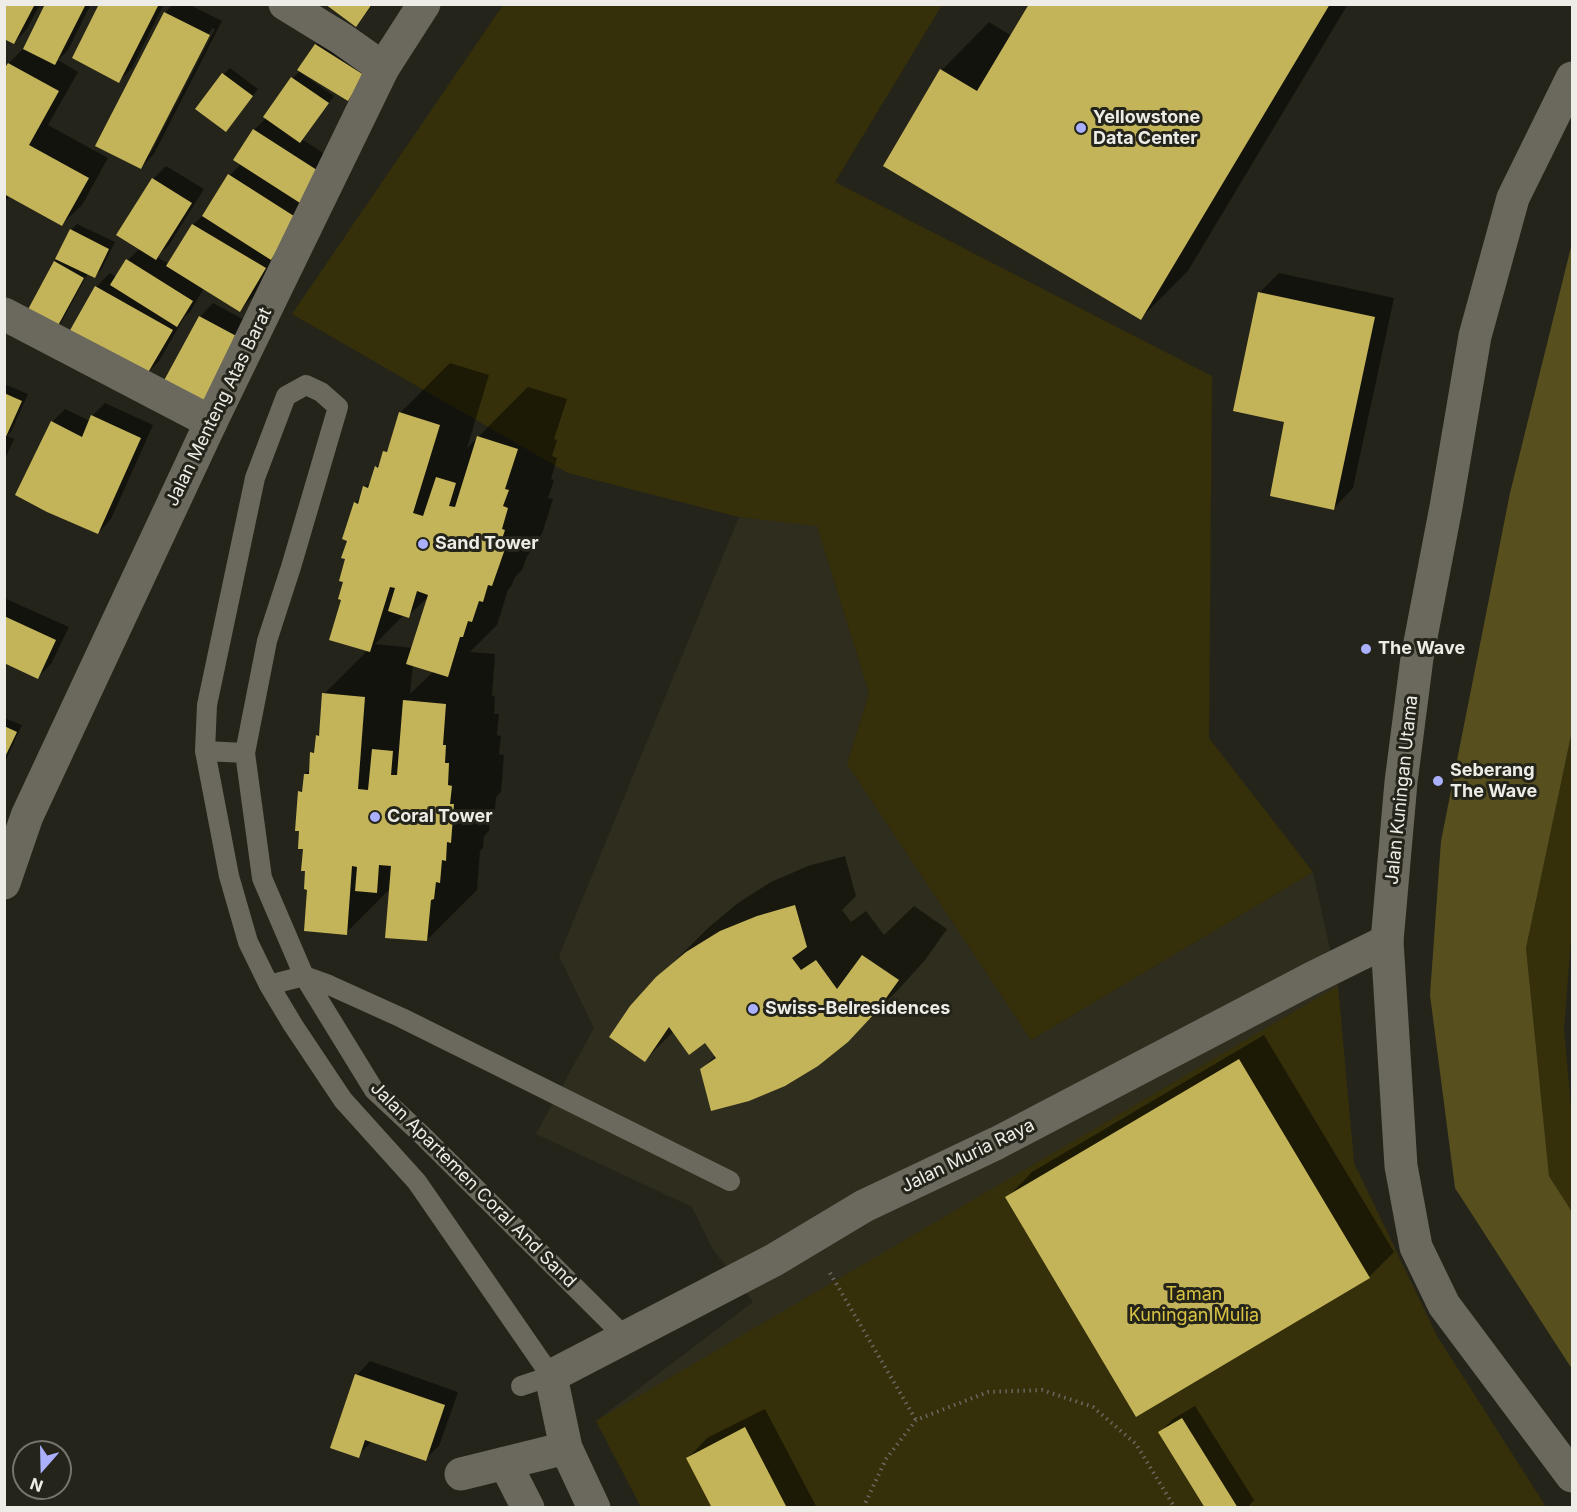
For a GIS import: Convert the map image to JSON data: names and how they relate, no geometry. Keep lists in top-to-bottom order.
{
  "streets": {
    "street": ["Jalan Menteng Atas Barat", "Jalan Kuningan Utama", "Jalan Muria Raya"],
    "lane": ["Jalan Apartemen Coral And Sand"]
  },
  "crossings": [
    ["Jalan Kuningan Utama", "Jalan Muria Raya"],
    ["Jalan Muria Raya", "Jalan Apartemen Coral And Sand"]
  ],
  "parks": ["Taman Kuningan Mulia"],
  "places": [
    "Yellowstone Data Center",
    "Sand Tower",
    "The Wave",
    "Seberang The Wave",
    "Coral Tower",
    "Swiss-Belresidences"
  ],
  "north": "bottom"
}
